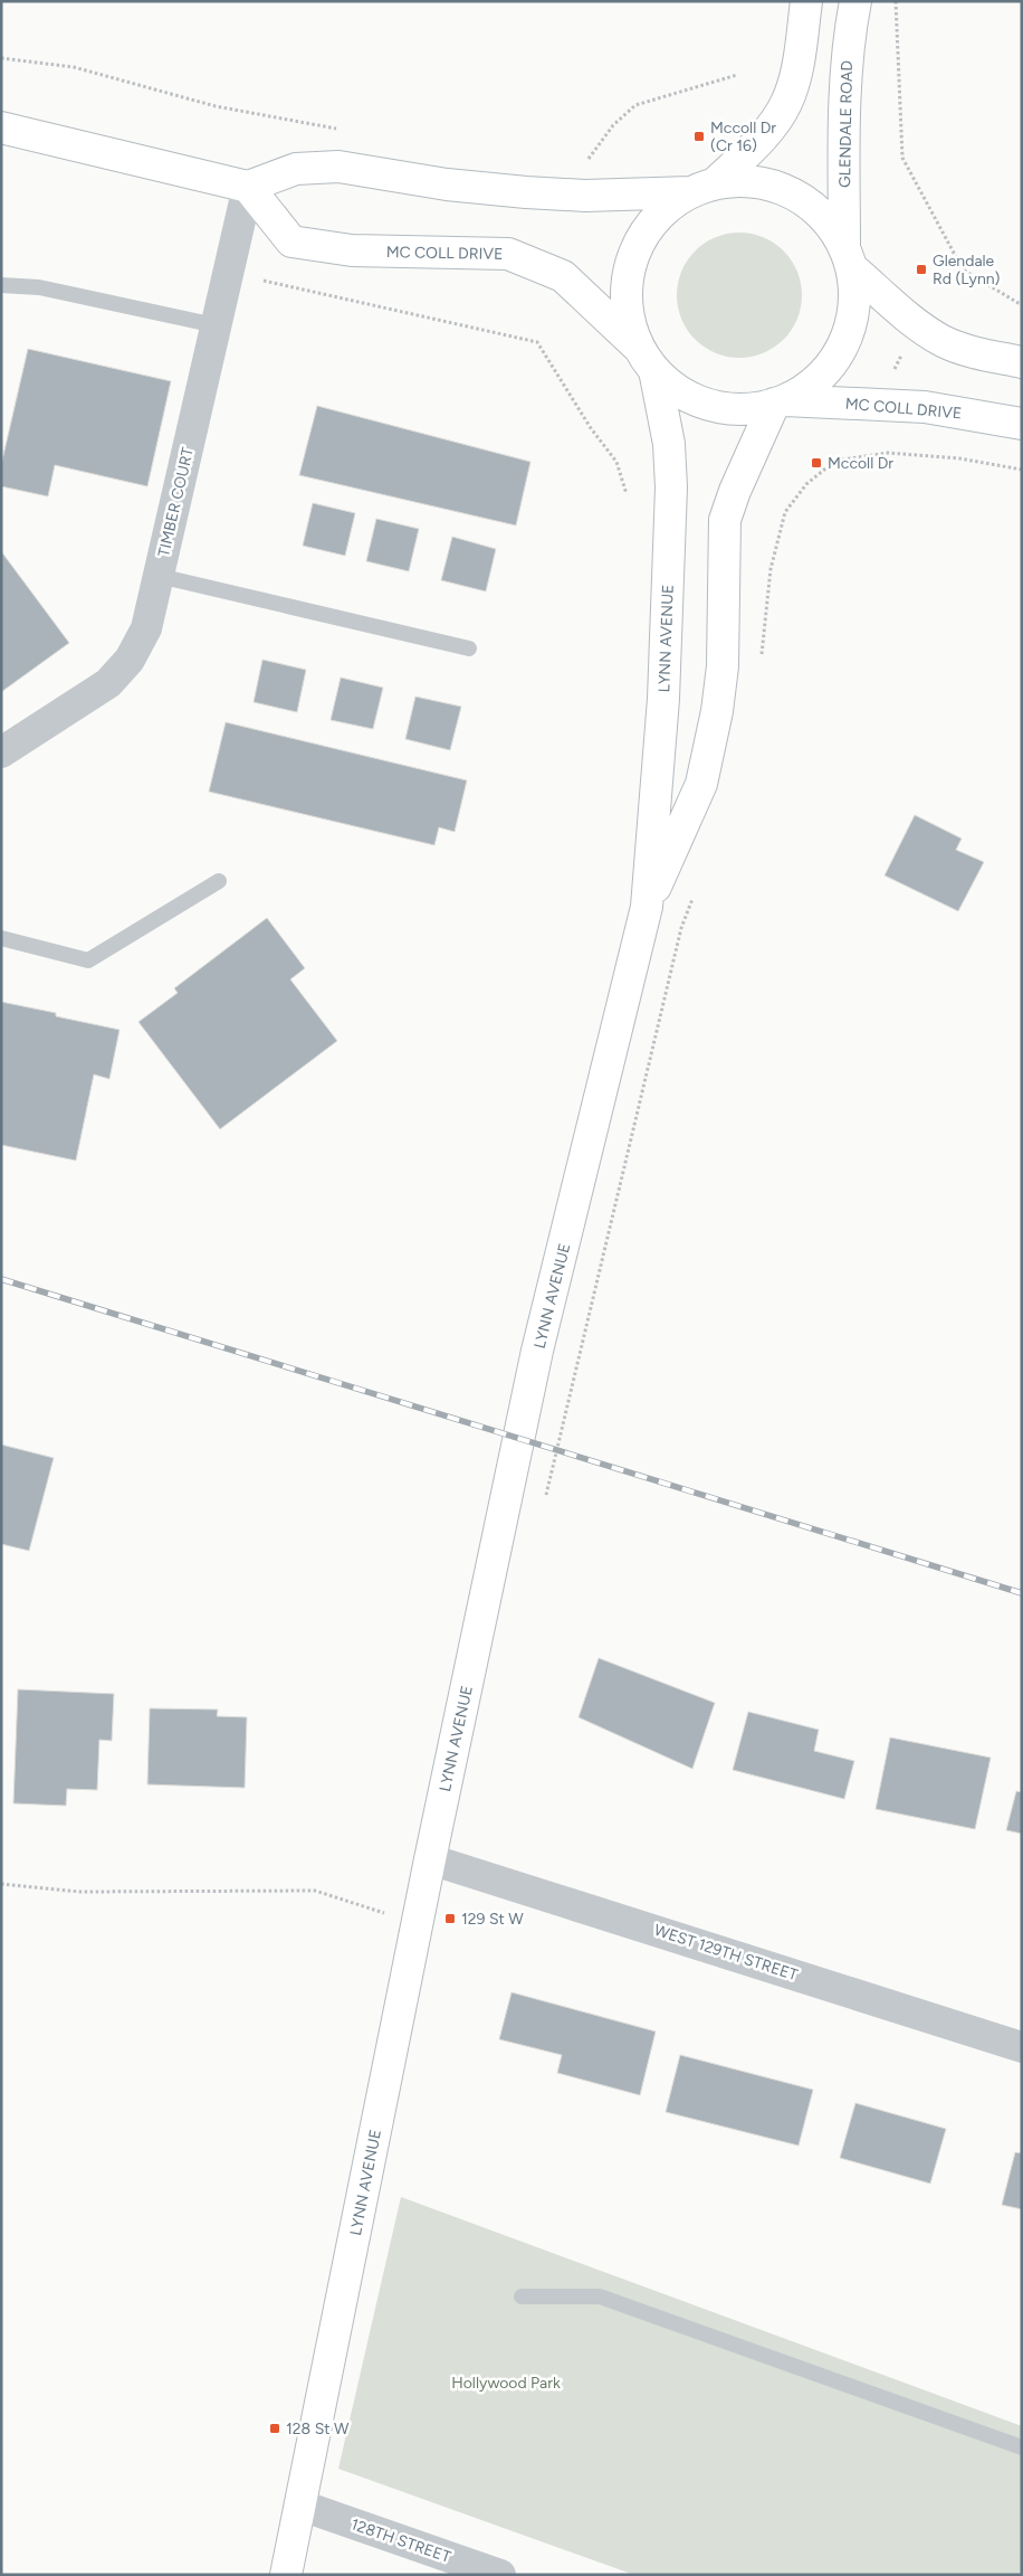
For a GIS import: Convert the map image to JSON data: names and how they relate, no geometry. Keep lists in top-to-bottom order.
{
  "streets": {
    "main road": ["GLENDALE ROAD", "MC COLL DRIVE", "LYNN AVENUE"],
    "street": ["TIMBER COURT", "WEST 129TH STREET", "128TH STREET"]
  },
  "crossings": [
    ["GLENDALE ROAD", "MC COLL DRIVE"],
    ["GLENDALE ROAD", "LYNN AVENUE"],
    ["MC COLL DRIVE", "TIMBER COURT"],
    ["MC COLL DRIVE", "LYNN AVENUE"],
    ["LYNN AVENUE", "WEST 129TH STREET"],
    ["LYNN AVENUE", "128TH STREET"]
  ],
  "parks": ["Hollywood Park"],
  "places": {
    "transit": [
      "Mccoll Dr (Cr 16)",
      "Glendale Rd (Lynn)",
      "Mccoll Dr",
      "129 St W",
      "128 St W"
    ]
  }
}
